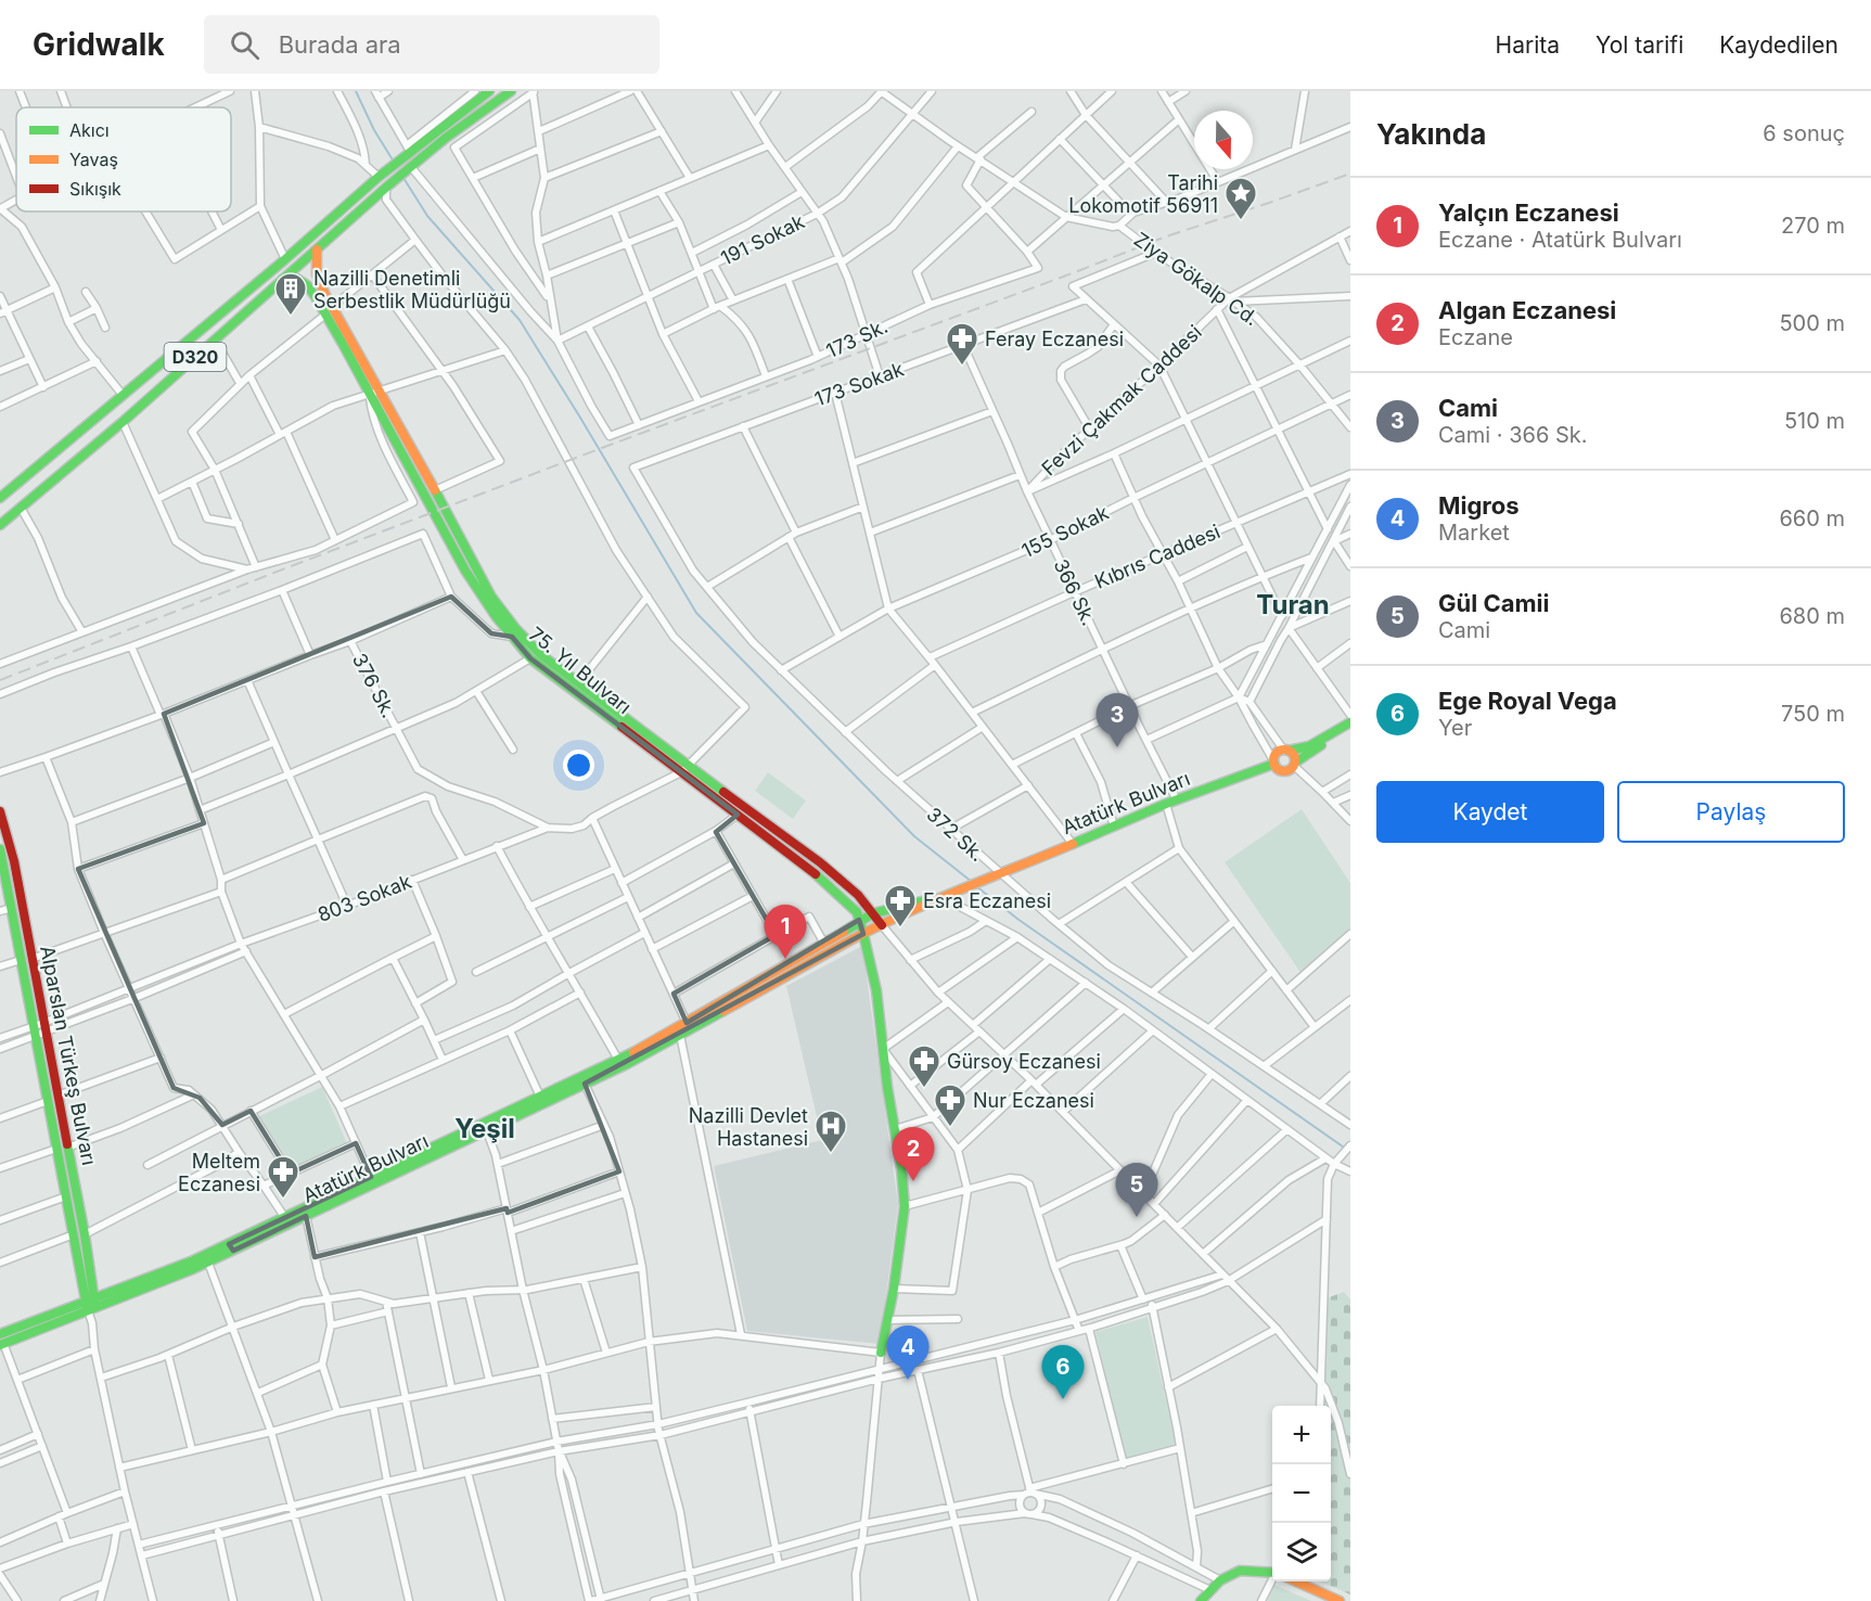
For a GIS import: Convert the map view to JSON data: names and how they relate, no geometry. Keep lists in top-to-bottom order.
{
  "streets": {
    "main road": [
      "D320",
      "75. Yıl Bulvarı",
      "Atatürk Bulvarı",
      "Alparslan Türkeş Bulvarı"
    ],
    "street": [
      "191 Sokak",
      "Ziya Gökalp Cd.",
      "173 Sk.",
      "173 Sokak",
      "Fevzi Çakmak Caddesi",
      "155 Sokak",
      "Kıbrıs Caddesi",
      "366 Sk.",
      "376 Sk.",
      "372 Sk.",
      "803 Sokak"
    ]
  },
  "crossings": [
    ["191 Sokak", "Ziya Gökalp Cd."],
    ["191 Sokak", "173 Sk."],
    ["Ziya Gökalp Cd.", "Fevzi Çakmak Caddesi"],
    ["Ziya Gökalp Cd.", "155 Sokak"],
    ["D320", "75. Yıl Bulvarı"],
    ["173 Sokak", "366 Sk."],
    ["173 Sokak", "372 Sk."],
    ["Fevzi Çakmak Caddesi", "366 Sk."],
    ["155 Sokak", "366 Sk."],
    ["155 Sokak", "372 Sk."],
    ["Kıbrıs Caddesi", "366 Sk."],
    ["366 Sk.", "Atatürk Bulvarı"],
    ["75. Yıl Bulvarı", "Atatürk Bulvarı"],
    ["75. Yıl Bulvarı", "803 Sokak"],
    ["376 Sk.", "803 Sokak"],
    ["Atatürk Bulvarı", "372 Sk."],
    ["Atatürk Bulvarı", "Alparslan Türkeş Bulvarı"],
    ["803 Sokak", "Alparslan Türkeş Bulvarı"]
  ],
  "districts": ["Turan", "Yeşil"],
  "places": {
    "place": ["Tarihi Lokomotif 56911"],
    "building": ["Nazilli Denetimli Serbestlik Müdürlüğü"],
    "pharmacy": [
      "Feray Eczanesi",
      "Esra Eczanesi",
      "Gürsoy Eczanesi",
      "Nur Eczanesi",
      "Meltem Eczanesi"
    ],
    "hospital": ["Nazilli Devlet Hastanesi"]
  },
  "legend": ["Akıcı", "Yavaş", "Sıkışık"],
  "north": "bottom",
  "page": {
    "header": "Gridwalk",
    "search": "Burada ara",
    "nav": ["Harita", "Yol tarifi", "Kaydedilen"],
    "heading": ["Yakında", "6 sonuç"],
    "list": [
      {
        "mark": "1",
        "name": "Yalçın Eczanesi",
        "note": "Eczane · Atatürk Bulvarı",
        "value": "270 m"
      },
      {
        "mark": "2",
        "name": "Algan Eczanesi",
        "note": "Eczane",
        "value": "500 m"
      },
      {
        "mark": "3",
        "name": "Cami",
        "note": "Cami · 366 Sk.",
        "value": "510 m"
      },
      {
        "mark": "4",
        "name": "Migros",
        "note": "Market",
        "value": "660 m"
      },
      {
        "mark": "5",
        "name": "Gül Camii",
        "note": "Cami",
        "value": "680 m"
      },
      {
        "mark": "6",
        "name": "Ege Royal Vega",
        "note": "Yer",
        "value": "750 m"
      }
    ],
    "pins": [
      "3",
      "1",
      "2",
      "5",
      "4",
      "6"
    ],
    "buttons": ["Kaydet", "Paylaş"],
    "map_buttons": ["+", "−"]
  }
}
